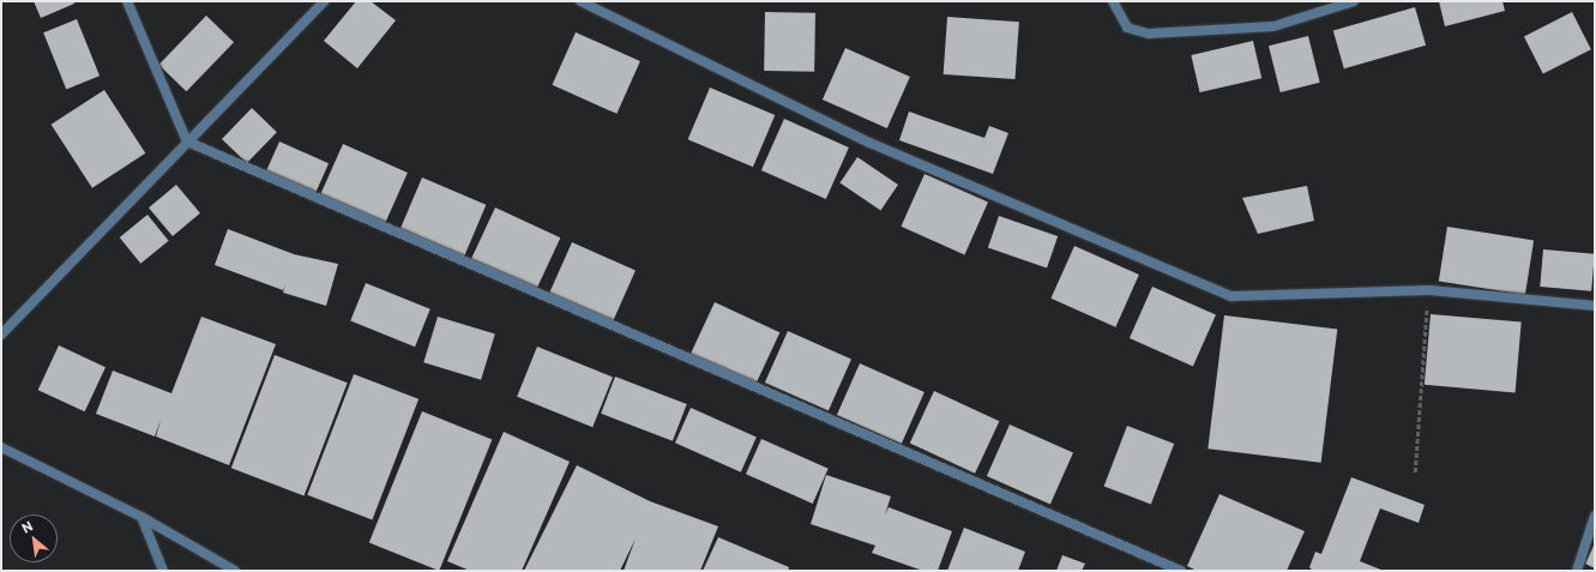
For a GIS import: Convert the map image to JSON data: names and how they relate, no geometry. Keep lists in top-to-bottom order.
{
  "north": "top left"
}
